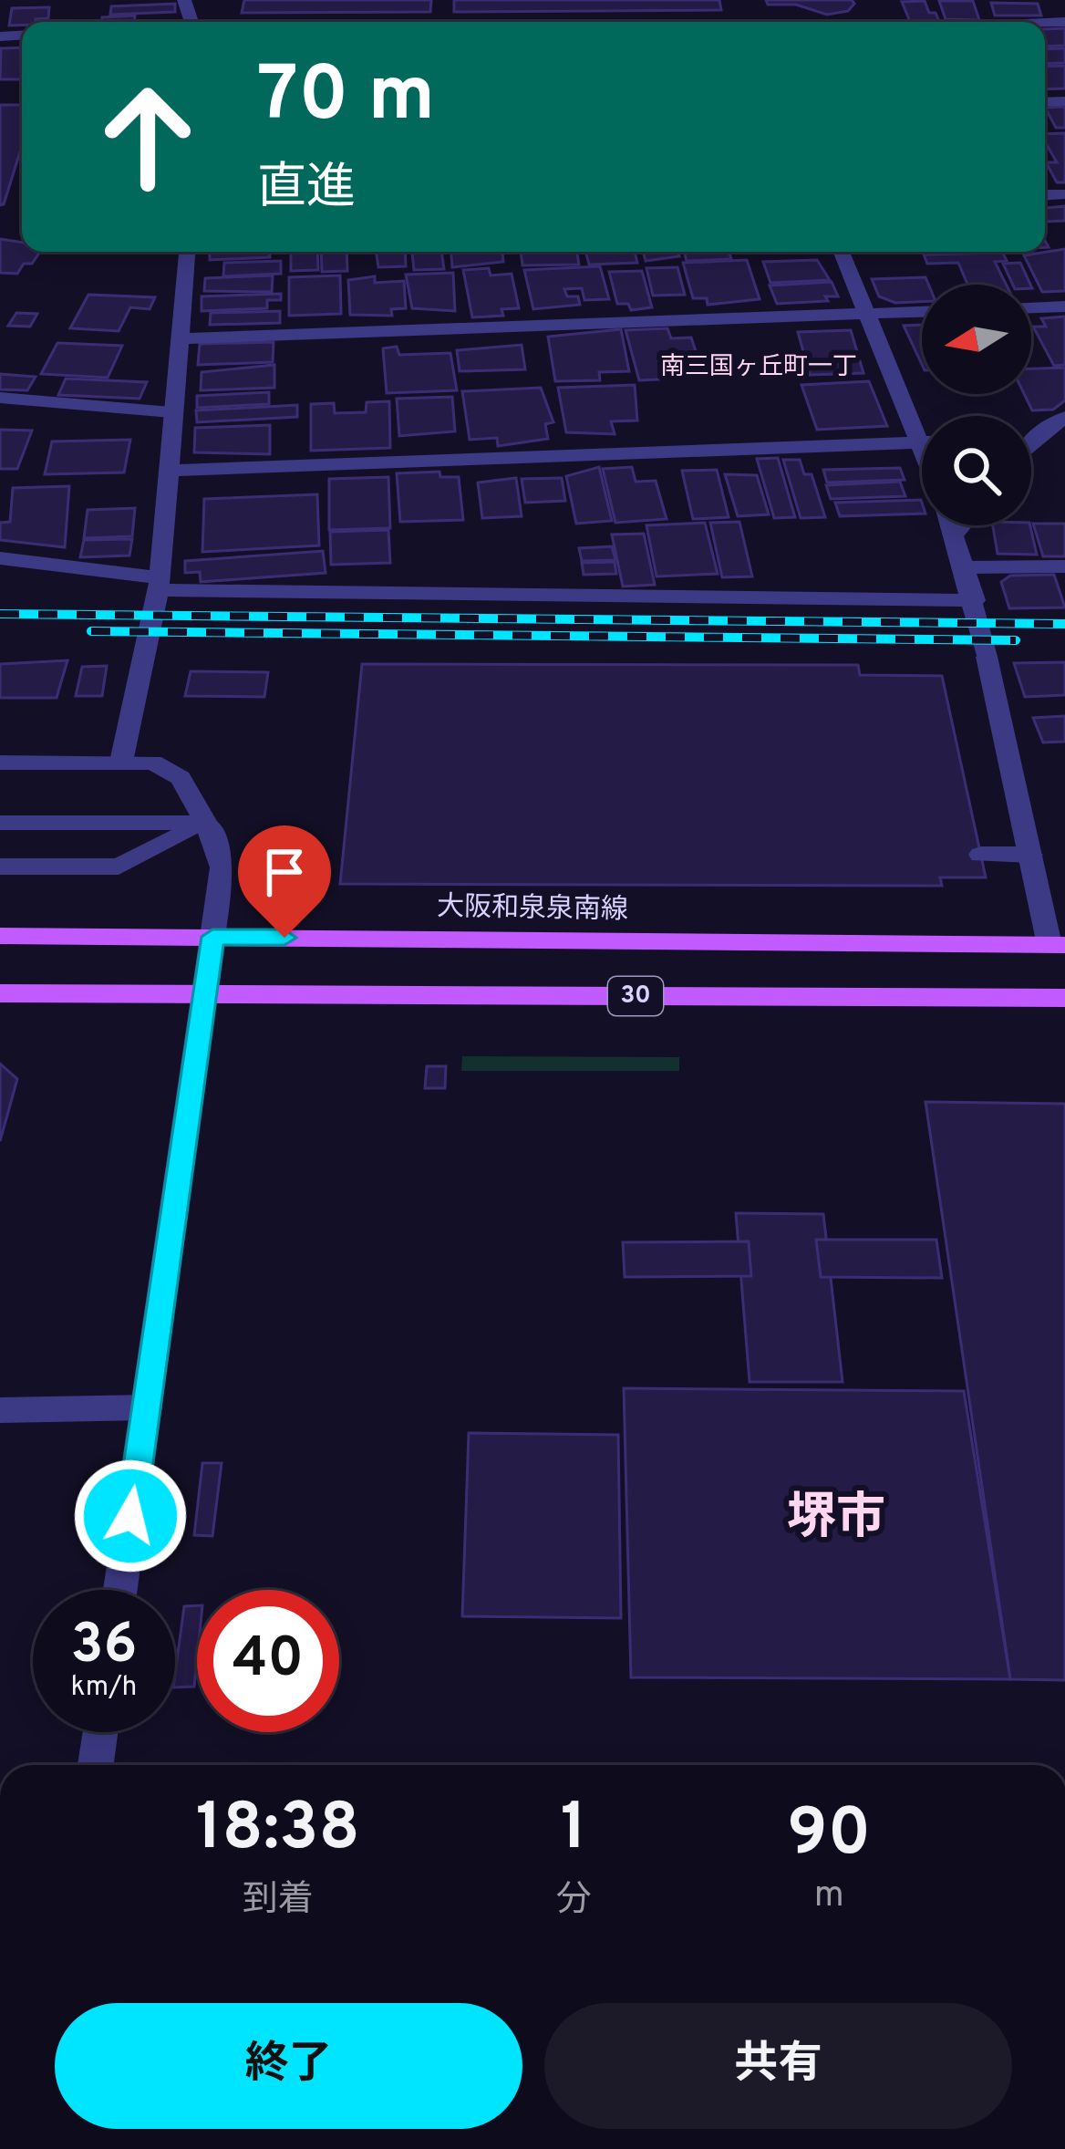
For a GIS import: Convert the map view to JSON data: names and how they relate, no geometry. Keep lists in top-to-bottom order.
{
  "streets": {
    "main road": ["大阪和泉泉南線", "30"]
  },
  "districts": ["南三国ヶ丘町一丁", "堺市"],
  "north": "left",
  "page": {
    "turn": ["70 m", "直進"],
    "speed": "36 km/h",
    "limit": "40",
    "eta": [
      "18:38",
      "到着",
      "1",
      "分",
      "90",
      "m"
    ],
    "buttons": ["終了", "共有"]
  }
}
